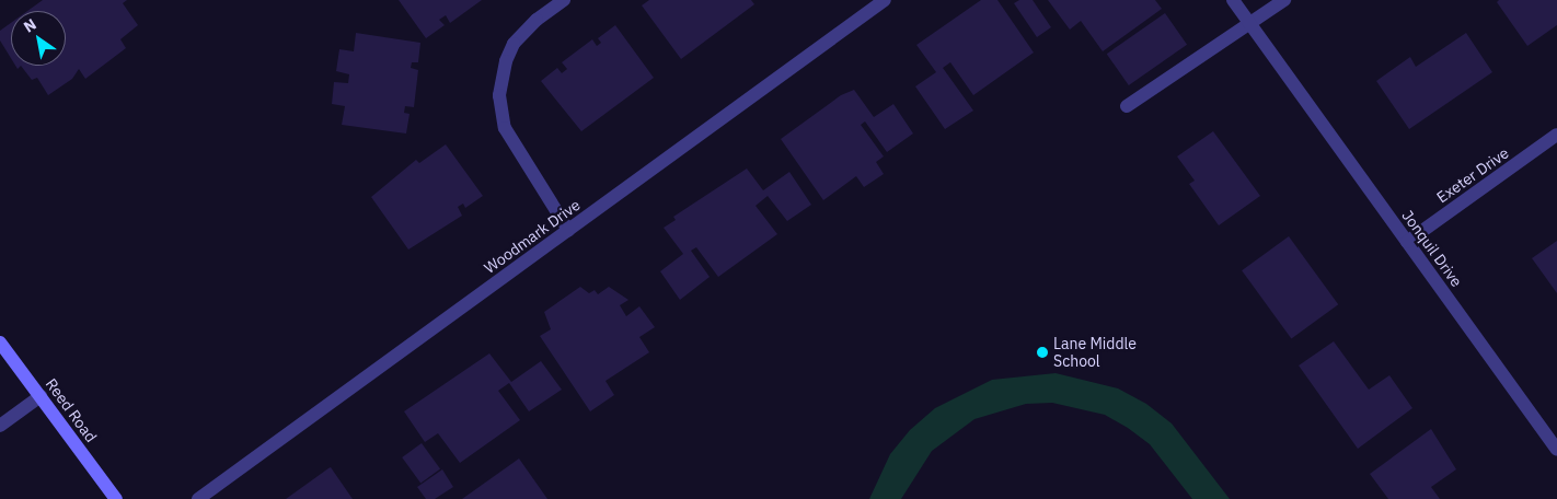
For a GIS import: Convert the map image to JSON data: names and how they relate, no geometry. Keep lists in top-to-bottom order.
{
  "streets": {
    "main road": ["Reed Road"],
    "street": ["Exeter Drive", "Woodmark Drive", "Jonquil Drive"]
  },
  "crossings": [
    ["Exeter Drive", "Jonquil Drive"]
  ],
  "places": ["Lane Middle School"],
  "north": "top left"
}
